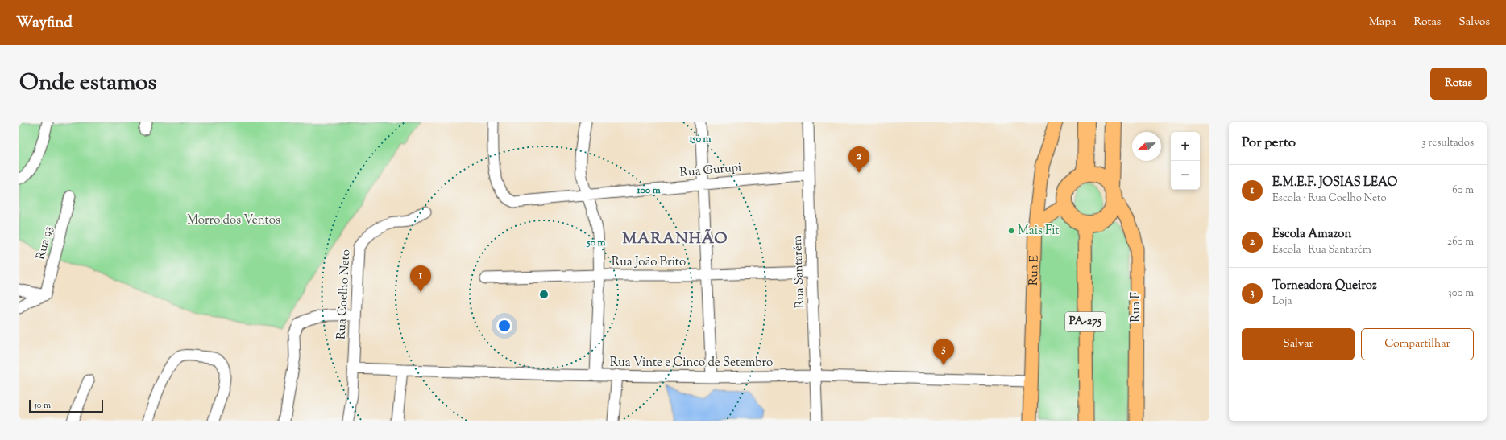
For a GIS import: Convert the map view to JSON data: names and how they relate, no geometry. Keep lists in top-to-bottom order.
{
  "streets": {
    "main road": ["Rua E", "Rua F", "PA-275"],
    "street": [
      "Rua Gurupi",
      "Rua 93",
      "Rua João Brito",
      "Rua Santarém",
      "Rua Coelho Neto",
      "Rua Vinte e Cinco de Setembro"
    ]
  },
  "crossings": [
    ["Rua Gurupi", "Rua Santarém"],
    ["Rua João Brito", "Rua Santarém"],
    ["Rua E", "Rua Vinte e Cinco de Setembro"],
    ["Rua Santarém", "Rua Vinte e Cinco de Setembro"],
    ["Rua Coelho Neto", "Rua Vinte e Cinco de Setembro"],
    ["Rua F", "PA-275"]
  ],
  "districts": ["MARANHÃO"],
  "parks": ["Morro dos Ventos"],
  "places": ["Mais Fit"],
  "scale_bar": "50 m",
  "north": "bottom left",
  "page": {
    "header": "Wayfind",
    "nav": ["Mapa", "Rotas", "Salvos"],
    "title": "Onde estamos",
    "buttons": [
      "Rotas",
      ["Salvar", "Compartilhar"]
    ],
    "heading": ["Por perto", "3 resultados"],
    "map_buttons": ["+", "−"],
    "pins": ["2", "1", "3"],
    "list": [
      {
        "mark": "1",
        "name": "E.M.E.F. JOSIAS LEAO",
        "note": "Escola · Rua Coelho Neto",
        "value": "60 m"
      },
      {
        "mark": "2",
        "name": "Escola Amazon",
        "note": "Escola · Rua Santarém",
        "value": "260 m"
      },
      {
        "mark": "3",
        "name": "Torneadora Queiroz",
        "note": "Loja",
        "value": "300 m"
      }
    ],
    "scale": "50 m"
  },
  "rings": ["150 m", "100 m", "50 m"]
}
